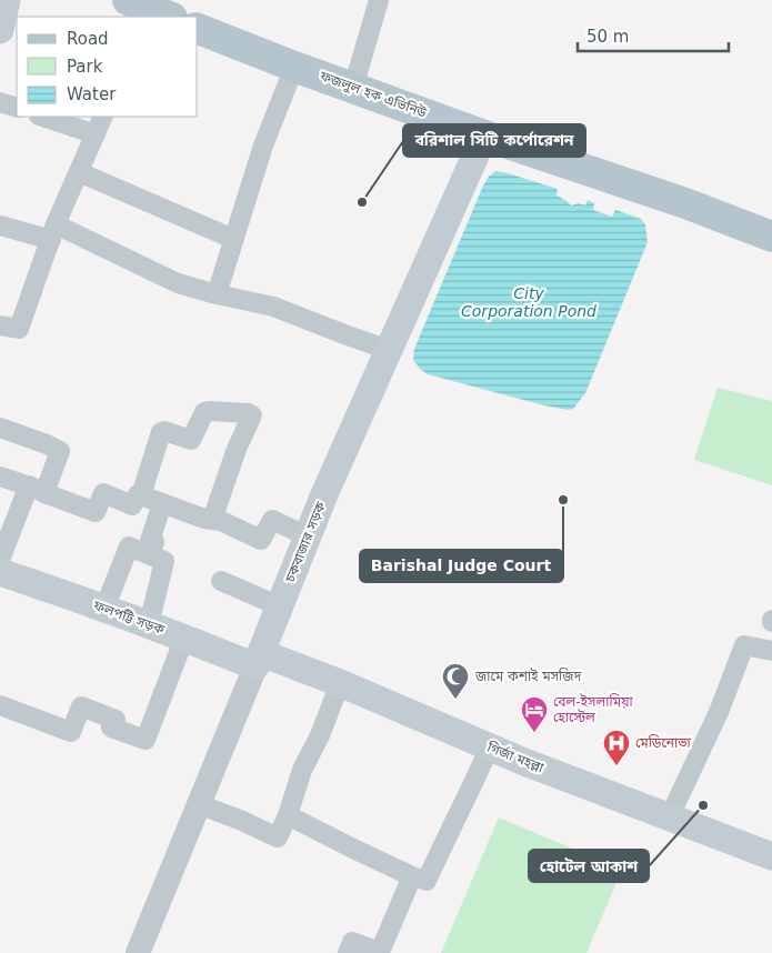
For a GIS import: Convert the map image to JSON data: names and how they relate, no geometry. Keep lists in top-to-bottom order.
{
  "streets": {
    "main road": [
      "ফজলুল হক এভিনিউ",
      "চকবাজার সড়ক",
      "ফলপট্টি সড়ক",
      "গির্জা মহল্লা"
    ]
  },
  "crossings": [
    ["ফজলুল হক এভিনিউ", "চকবাজার সড়ক"],
    ["চকবাজার সড়ক", "ফলপট্টি সড়ক"],
    ["চকবাজার সড়ক", "গির্জা মহল্লা"],
    ["ফলপট্টি সড়ক", "গির্জা মহল্লা"]
  ],
  "water": ["City Corporation Pond"],
  "places": {
    "other": ["বরিশাল সিটি কর্পোরেশন", "Barishal Judge Court", "হোটেল আকাশ"],
    "mosque": ["জামে কশাই মসজিদ"],
    "hotel": ["বেল-ইসলামিয়া হোস্টেল"],
    "hospital": ["মেডিনোভা"]
  },
  "legend": ["Road", "Park", "Water"],
  "scale_bar": "50 m"
}
